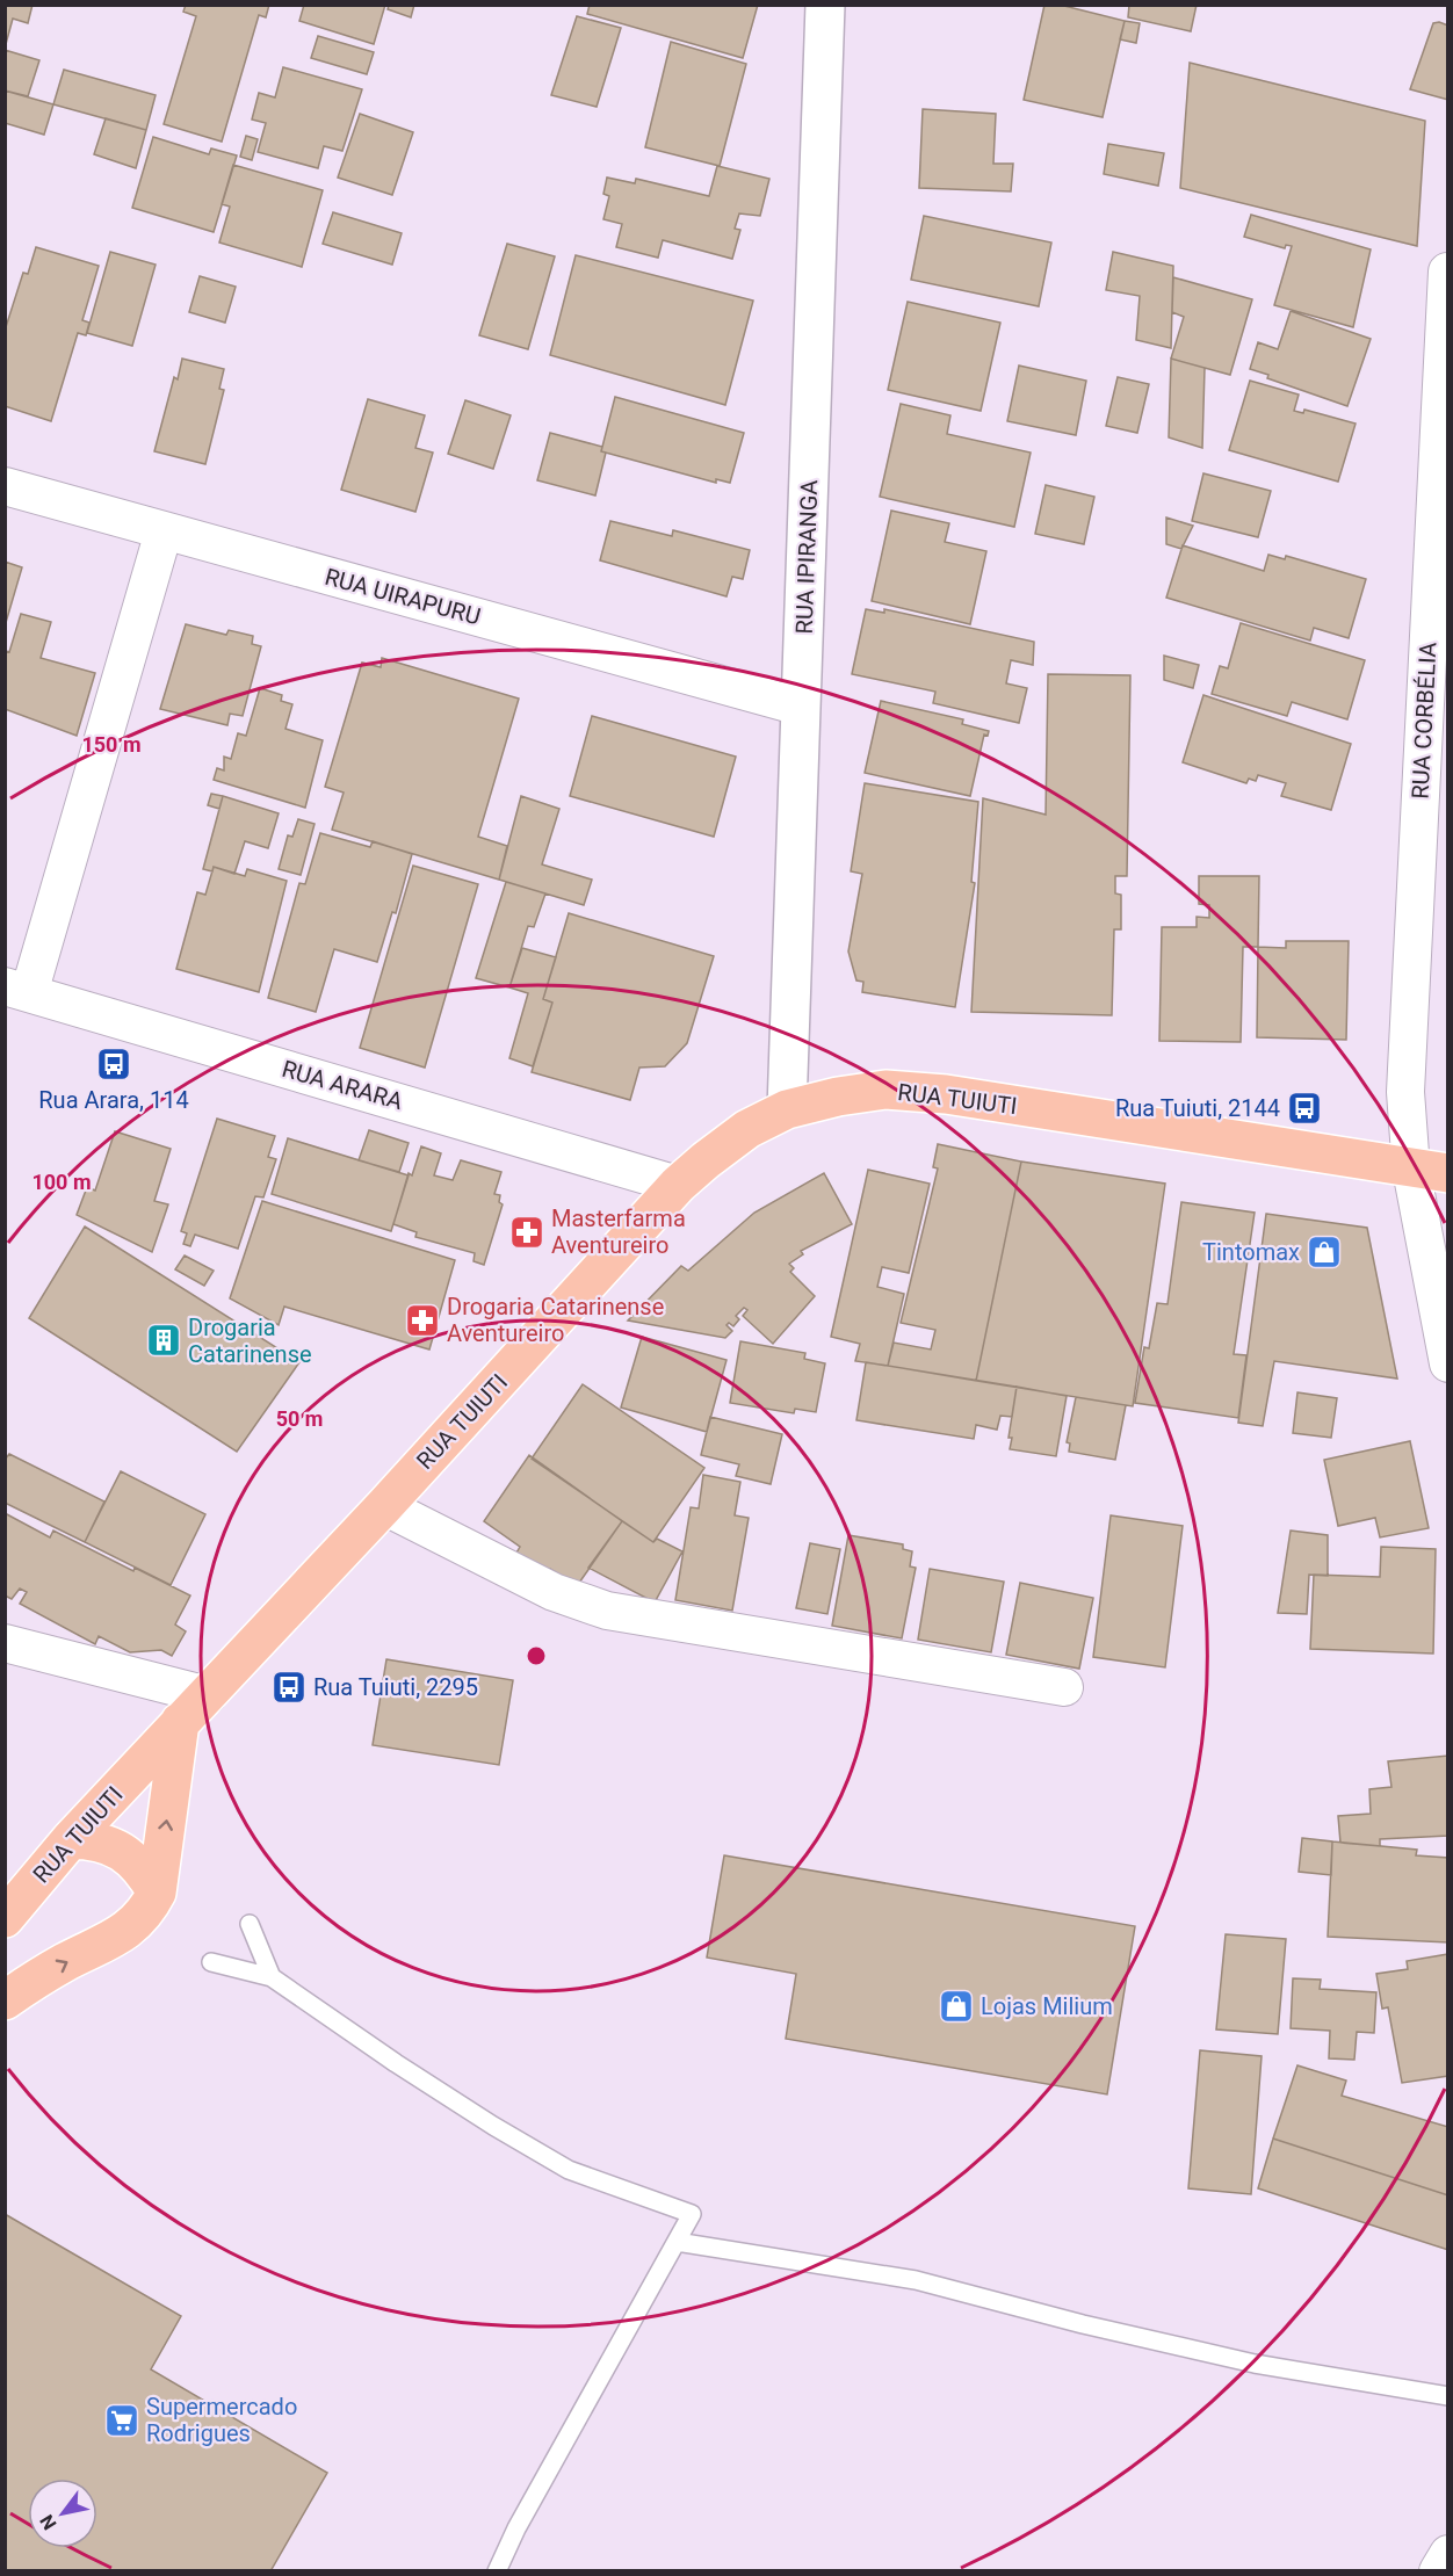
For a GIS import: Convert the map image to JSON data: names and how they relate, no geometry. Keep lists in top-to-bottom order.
{
  "streets": {
    "main road": ["RUA TUIUTI"],
    "street": [
      "RUA IPIRANGA",
      "RUA UIRAPURU",
      "RUA CORBÉLIA",
      "RUA ARARA"
    ]
  },
  "crossings": [
    ["RUA IPIRANGA", "RUA UIRAPURU"],
    ["RUA IPIRANGA", "RUA TUIUTI"],
    ["RUA CORBÉLIA", "RUA TUIUTI"],
    ["RUA ARARA", "RUA TUIUTI"]
  ],
  "places": {
    "bus stop": ["Rua Arara, 114", "Rua Tuiuti, 2144", "Rua Tuiuti, 2295"],
    "pharmacy": ["Masterfarma Aventureiro", "Drogaria Catarinense Aventureiro"],
    "shop": ["Tintomax", "Lojas Milium"],
    "building": ["Drogaria Catarinense"],
    "supermarket": ["Supermercado Rodrigues"]
  },
  "north": "bottom left",
  "rings": ["150 m", "100 m", "50 m"]
}
